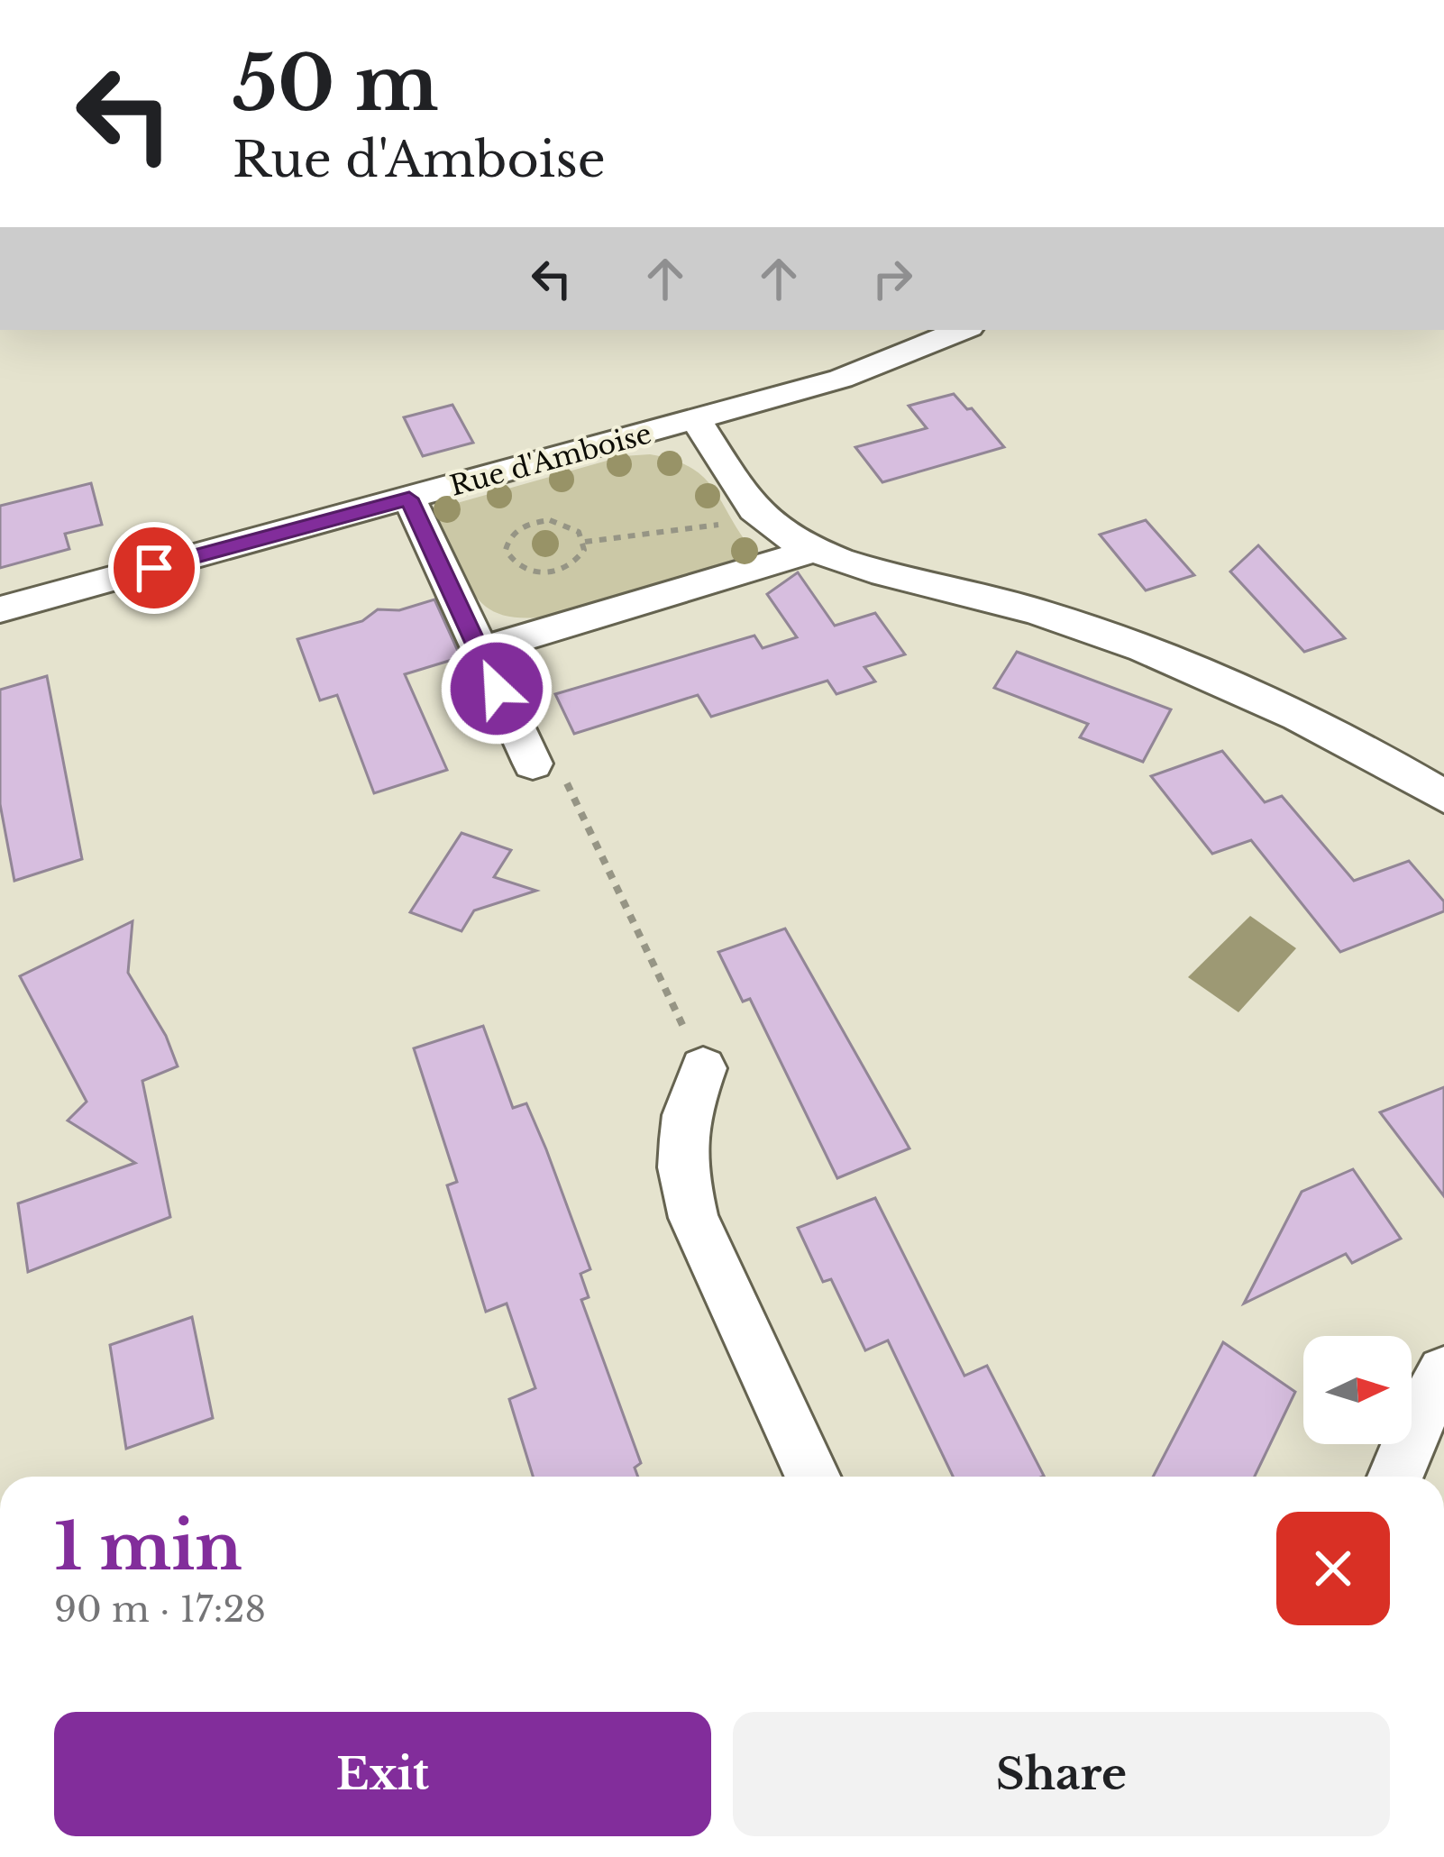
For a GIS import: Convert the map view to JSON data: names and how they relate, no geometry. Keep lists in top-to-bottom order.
{
  "streets": {
    "street": ["Rue d'Amboise"]
  },
  "north": "right",
  "page": {
    "turn": ["50 m", "Rue d'Amboise"],
    "heading": ["1 min", "90 m · 17:28"],
    "buttons": ["Exit", "Share"]
  }
}
